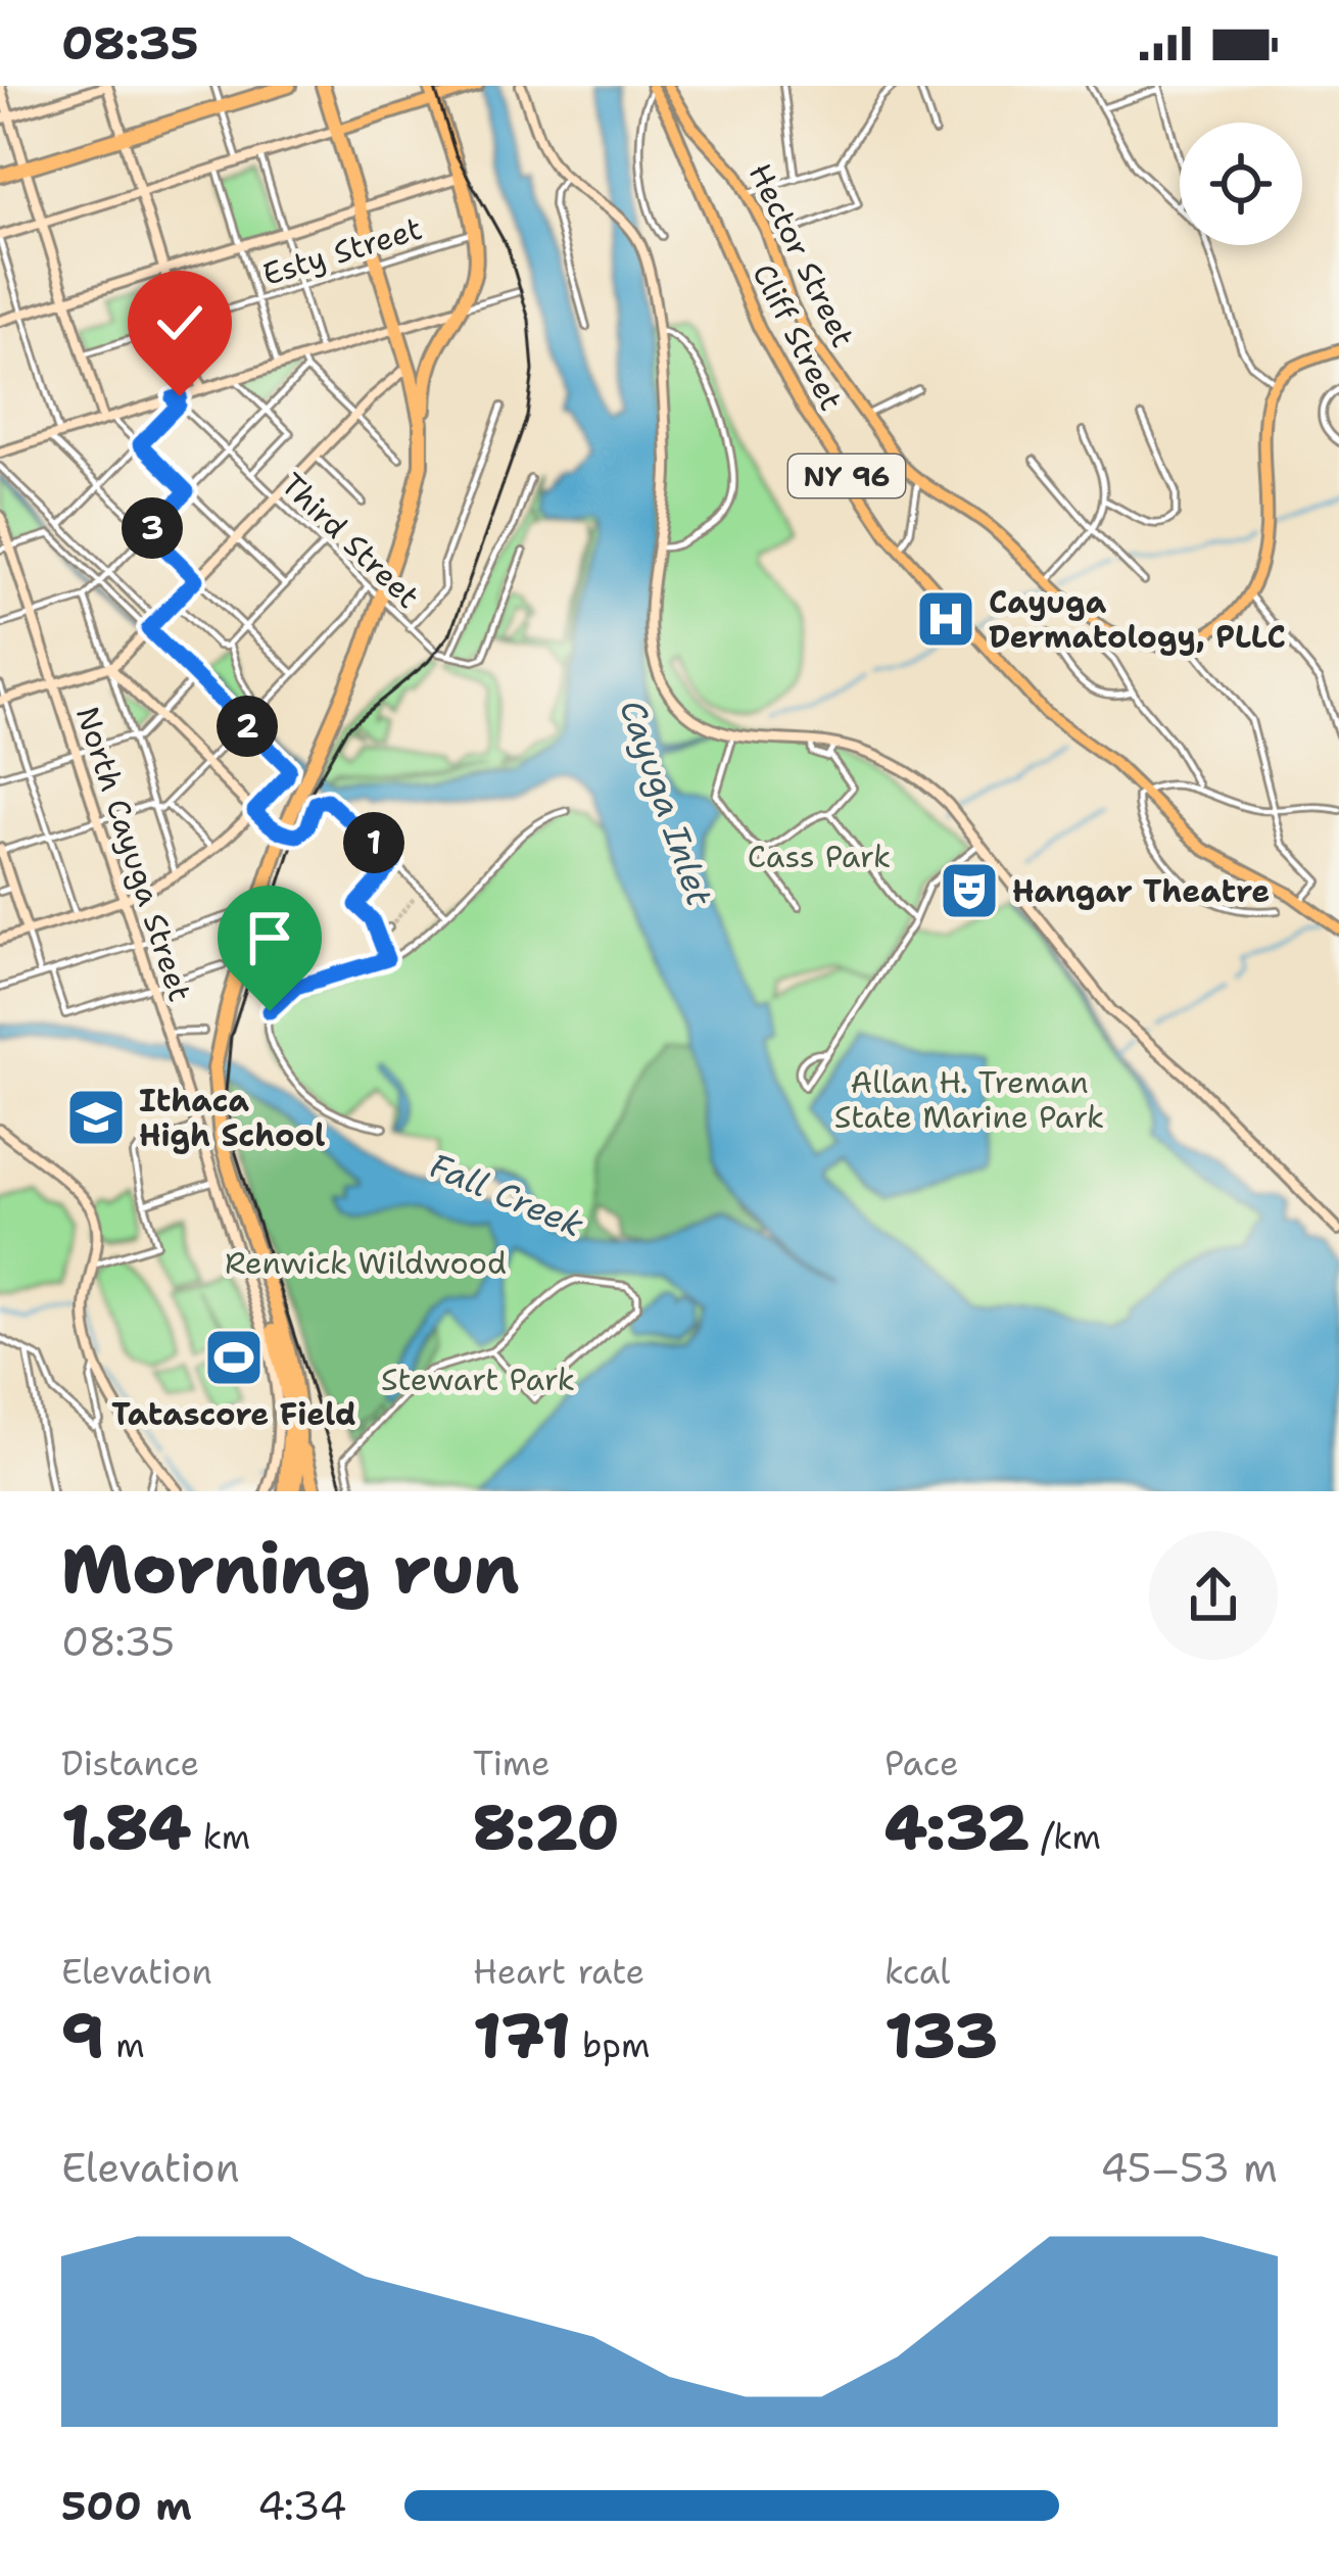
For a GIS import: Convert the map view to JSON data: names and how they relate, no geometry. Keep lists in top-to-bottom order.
{
  "streets": {
    "main road": ["Hector Street", "Cliff Street", "NY 96"],
    "street": ["Esty Street", "Third Street", "North Cayuga Street"]
  },
  "crossings": [
    ["Cliff Street", "NY 96"]
  ],
  "water": ["Cayuga Inlet", "Fall Creek"],
  "parks": [
    "Cass Park",
    "Allan H. Treman State Marine Park",
    "Renwick Wildwood",
    "Stewart Park"
  ],
  "places": {
    "hospital": ["Cayuga Dermatology, PLLC"],
    "theatre": ["Hangar Theatre"],
    "school or university": ["Ithaca High School"],
    "sports": ["Tatascore Field"]
  },
  "page": {
    "status": "08:35",
    "pins": ["3", "2", "1"],
    "heading": ["Morning run", "08:35"],
    "stats": [
      ["Distance", "1.84 km"],
      ["Time", "8:20"],
      ["Pace", "4:32 /km"],
      ["Elevation", "9 m"],
      ["Heart rate", "171 bpm"],
      ["kcal", "133"]
    ],
    "chart": ["Elevation", "45–53 m"],
    "list": [
      {
        "name": "500 m",
        "note": "4:34"
      }
    ]
  }
}
